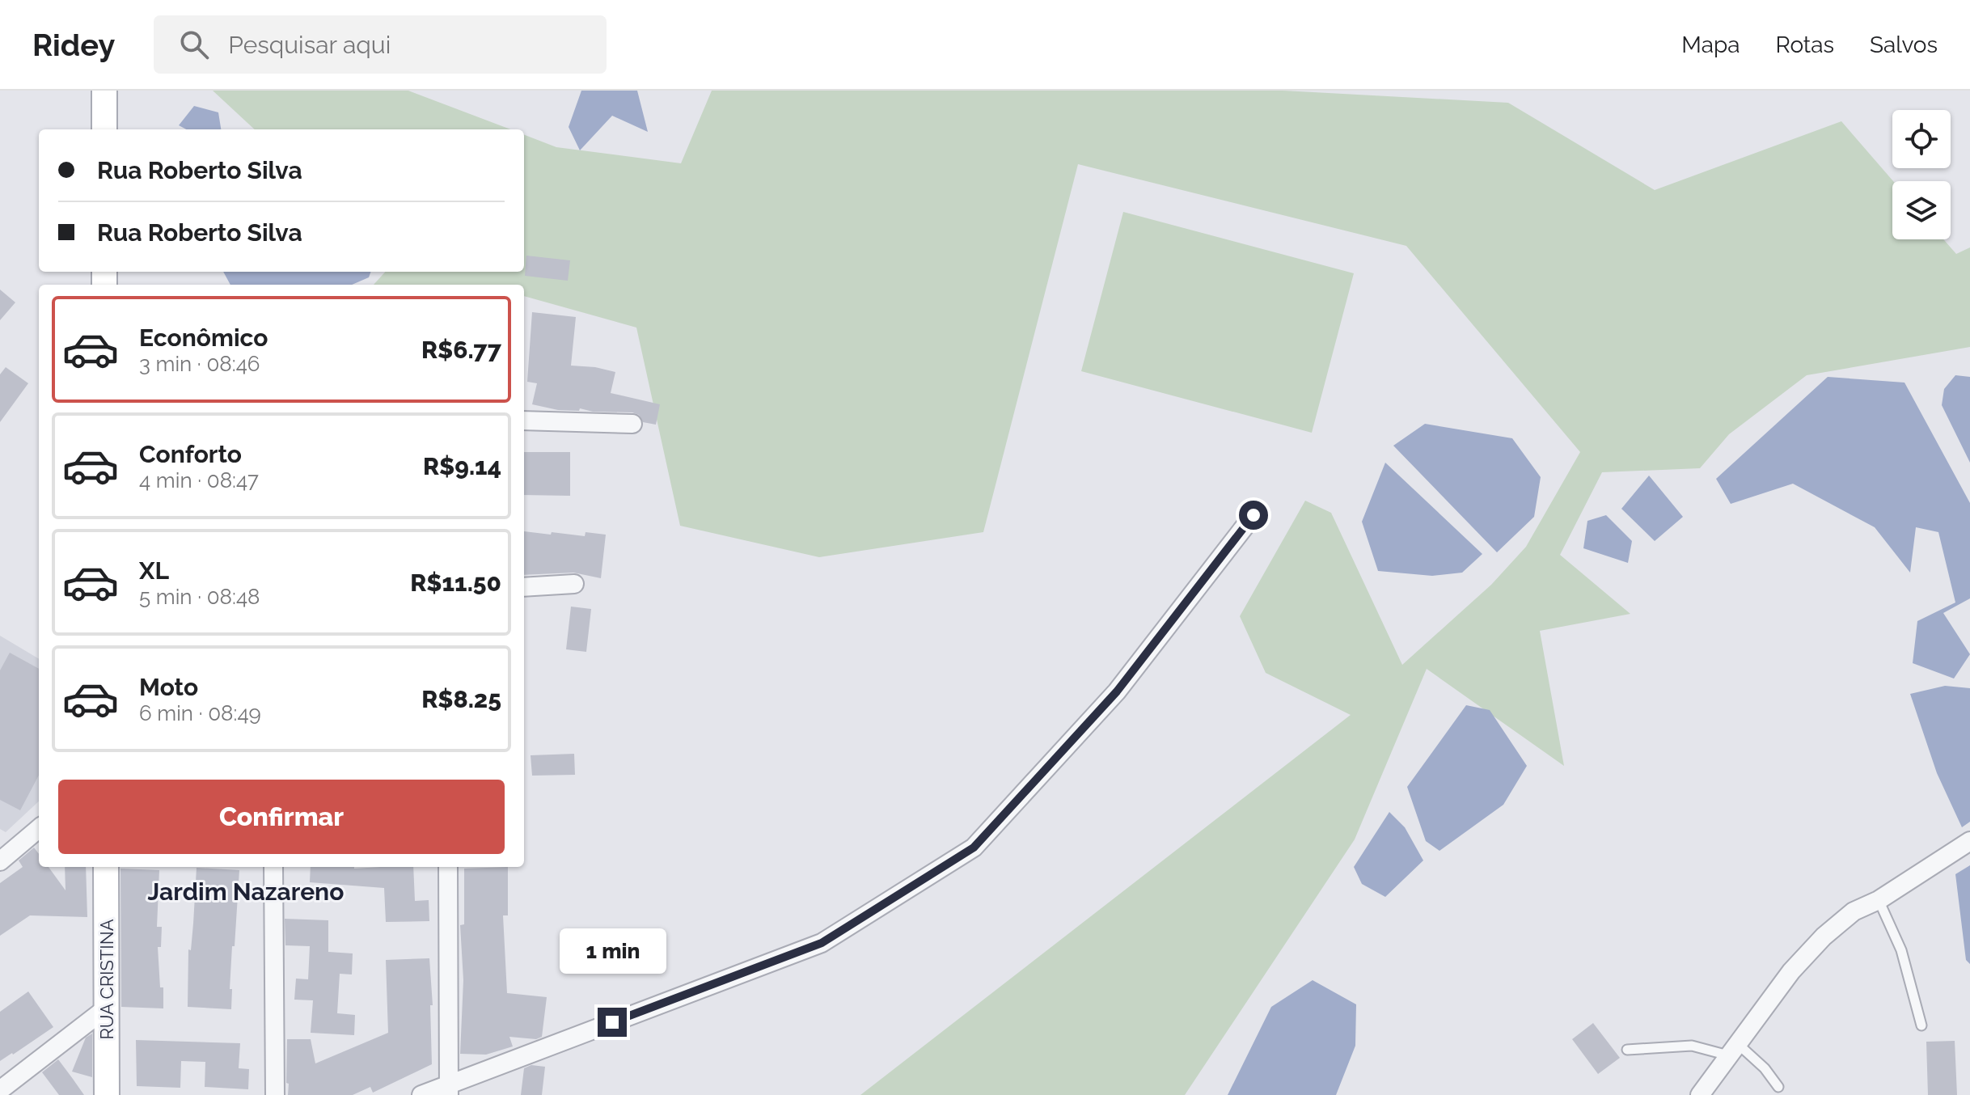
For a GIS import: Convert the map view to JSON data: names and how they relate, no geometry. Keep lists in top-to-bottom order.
{
  "streets": {
    "main road": ["RUA CRISTINA"]
  },
  "districts": ["Jardim Nazareno"],
  "page": {
    "header": "Ridey",
    "search": "Pesquisar aqui",
    "nav": ["Mapa", "Rotas", "Salvos"],
    "banner": ["Rua Roberto Silva", "Rua Roberto Silva"],
    "list": [
      {
        "name": "Econômico",
        "note": "3 min · 08:46",
        "value": "R$6.77"
      },
      {
        "name": "Conforto",
        "note": "4 min · 08:47",
        "value": "R$9.14"
      },
      {
        "name": "XL",
        "note": "5 min · 08:48",
        "value": "R$11.50"
      },
      {
        "name": "Moto",
        "note": "6 min · 08:49",
        "value": "R$8.25"
      }
    ],
    "buttons": "Confirmar",
    "bubble": "1 min"
  }
}
